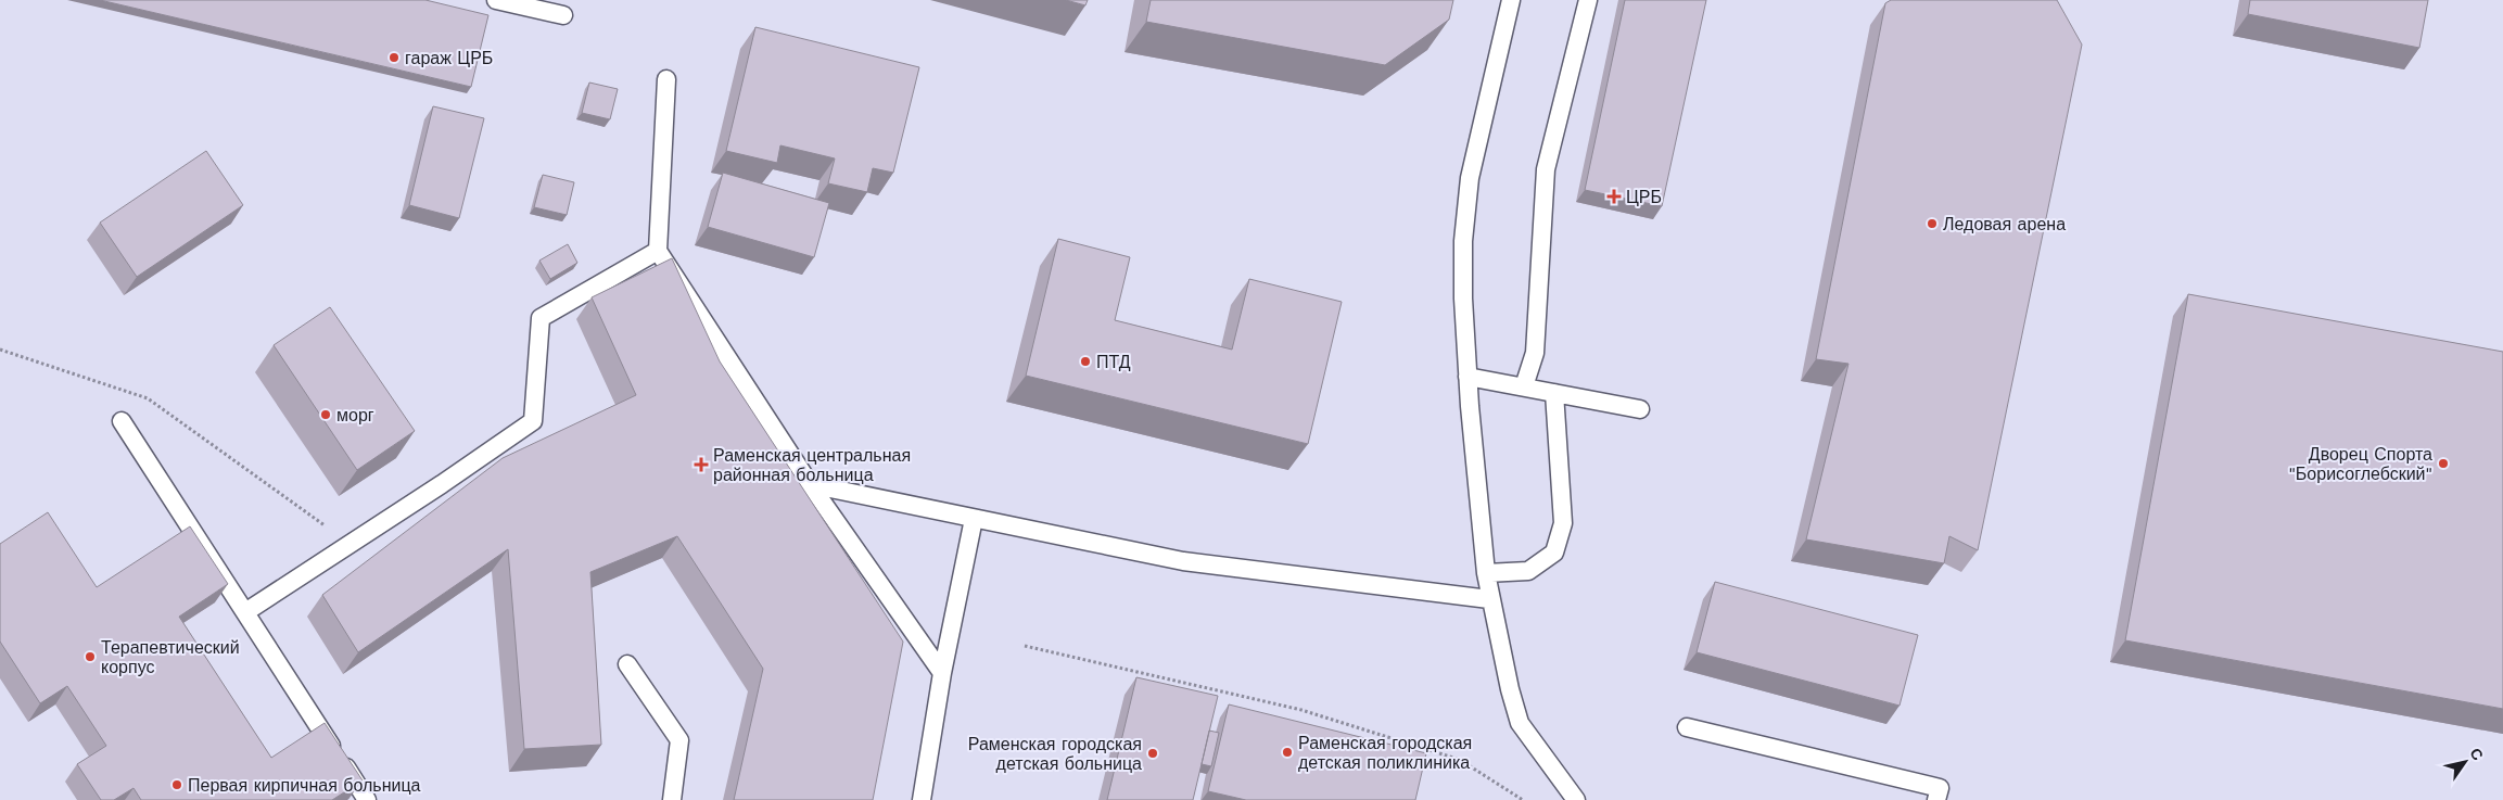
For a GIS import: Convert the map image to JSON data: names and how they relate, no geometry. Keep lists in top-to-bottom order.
{
  "places": {
    "other": [
      "гараж ЦРБ",
      "Ледовая арена",
      "ПТД",
      "морг",
      "Дворец Спорта \"Борисоглебский\"",
      "Терапевтический корпус",
      "Раменская городская детская поликлиника",
      "Раменская городская детская больница",
      "Первая кирпичная больница"
    ],
    "health": ["ЦРБ", "Раменская центральная районная больница"]
  },
  "north": "top right"
}
